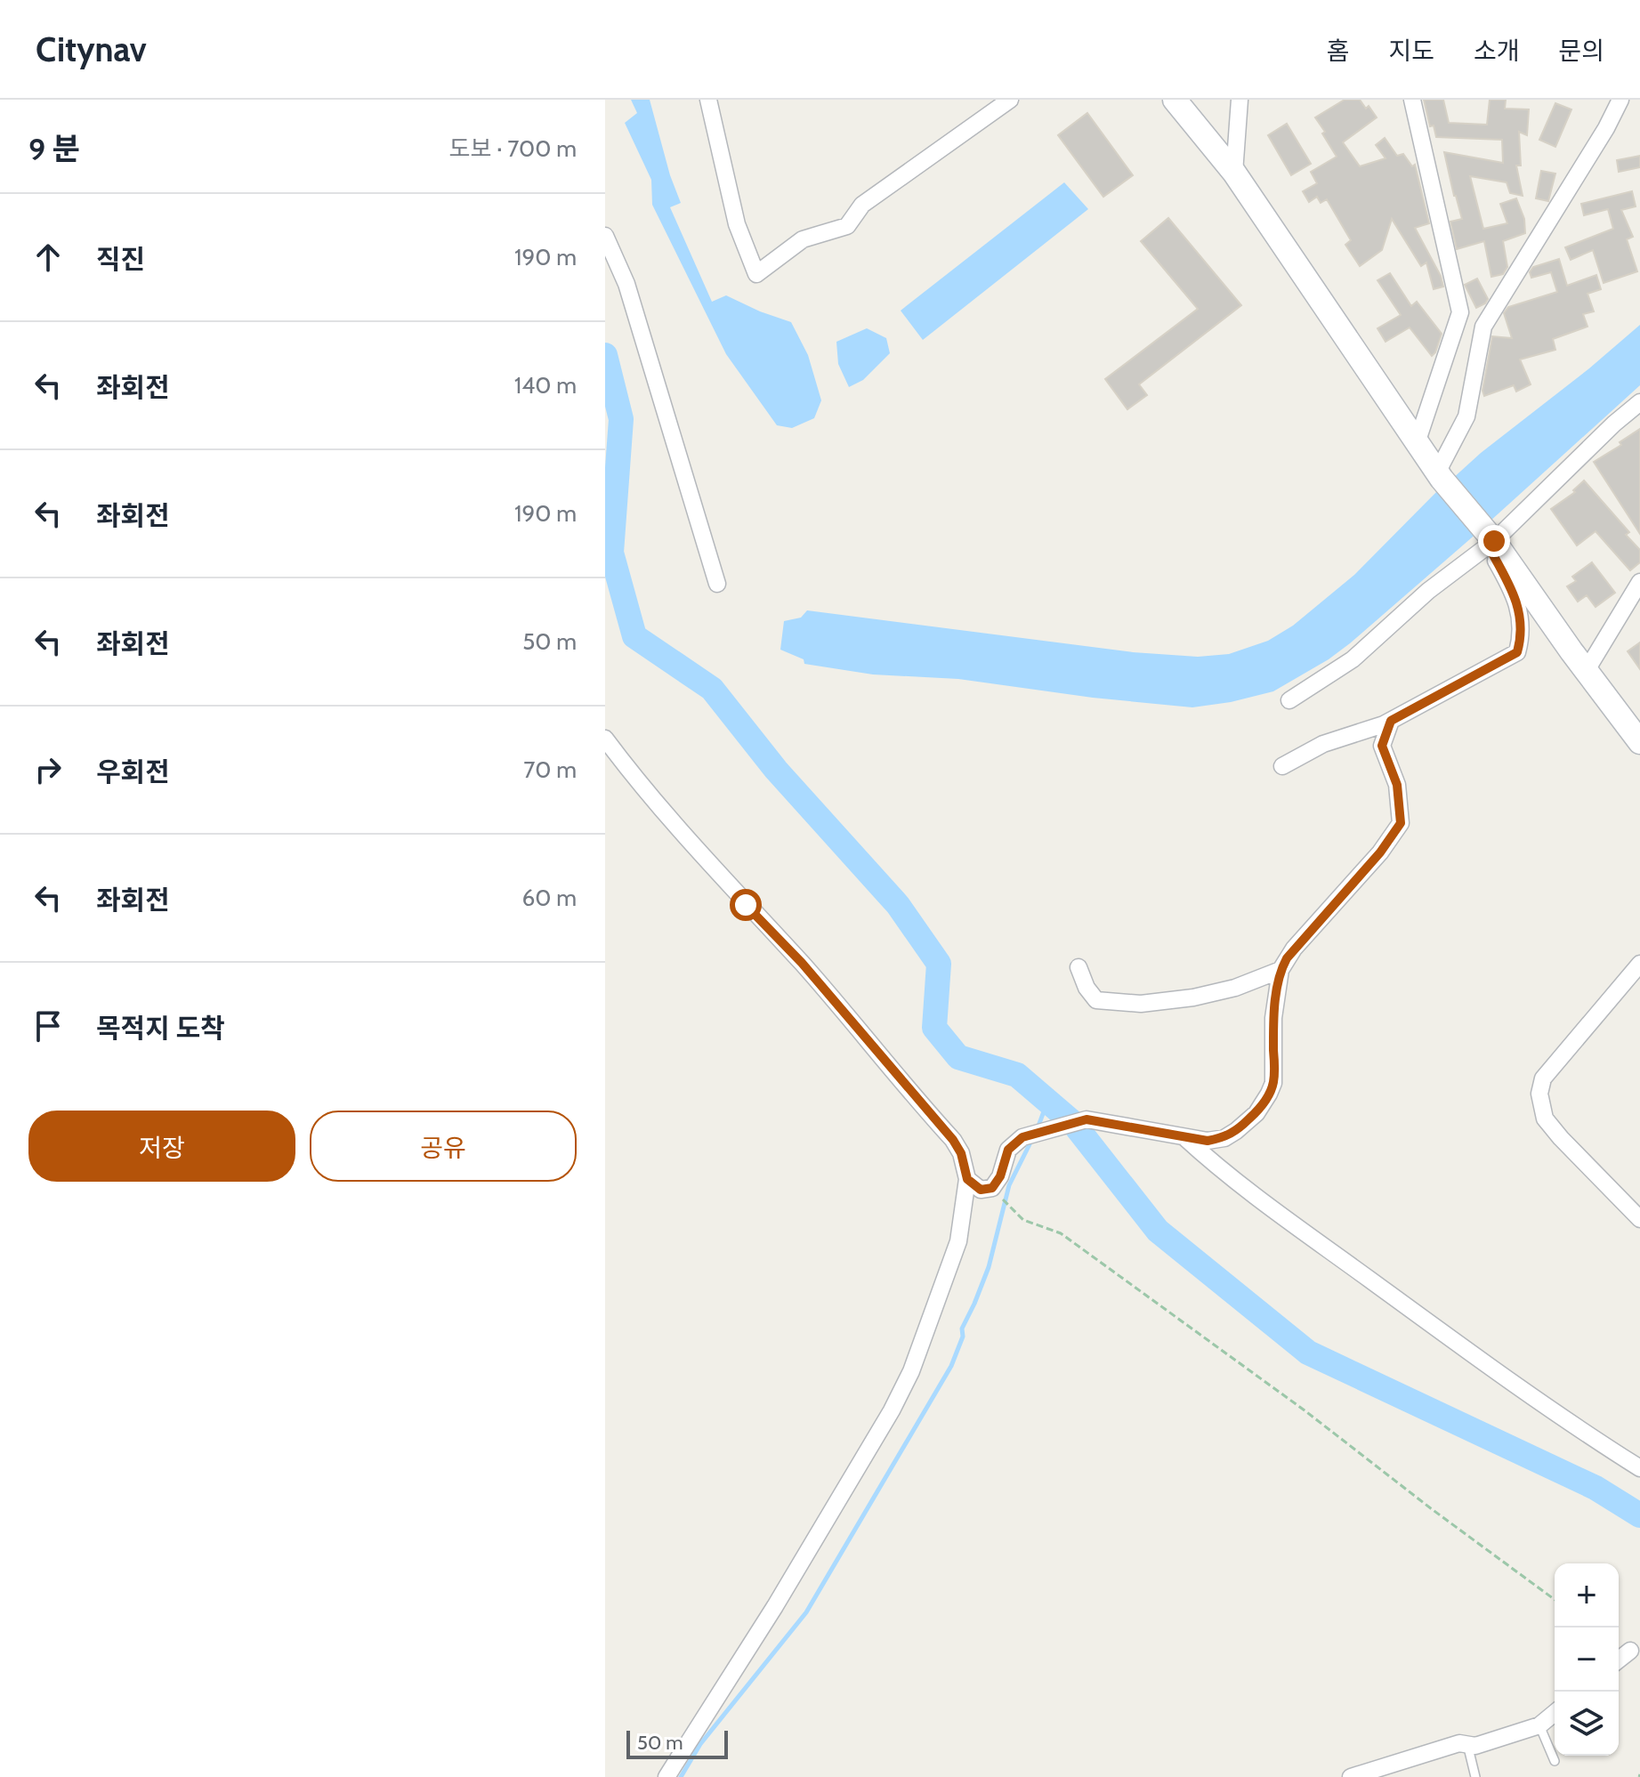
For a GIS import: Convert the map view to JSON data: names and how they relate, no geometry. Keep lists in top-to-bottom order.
{
  "scale_bar": "50 m",
  "page": {
    "header": "Citynav",
    "nav": [
      "홈",
      "지도",
      "소개",
      "문의"
    ],
    "heading": ["9 분", "도보 · 700 m"],
    "list": [
      ["직진", "190 m"],
      ["좌회전", "140 m"],
      ["좌회전", "190 m"],
      ["좌회전", "50 m"],
      ["우회전", "70 m"],
      ["좌회전", "60 m"],
      "목적지 도착"
    ],
    "buttons": ["저장", "공유"],
    "map_buttons": ["+", "−"],
    "scale": "50 m"
  }
}
